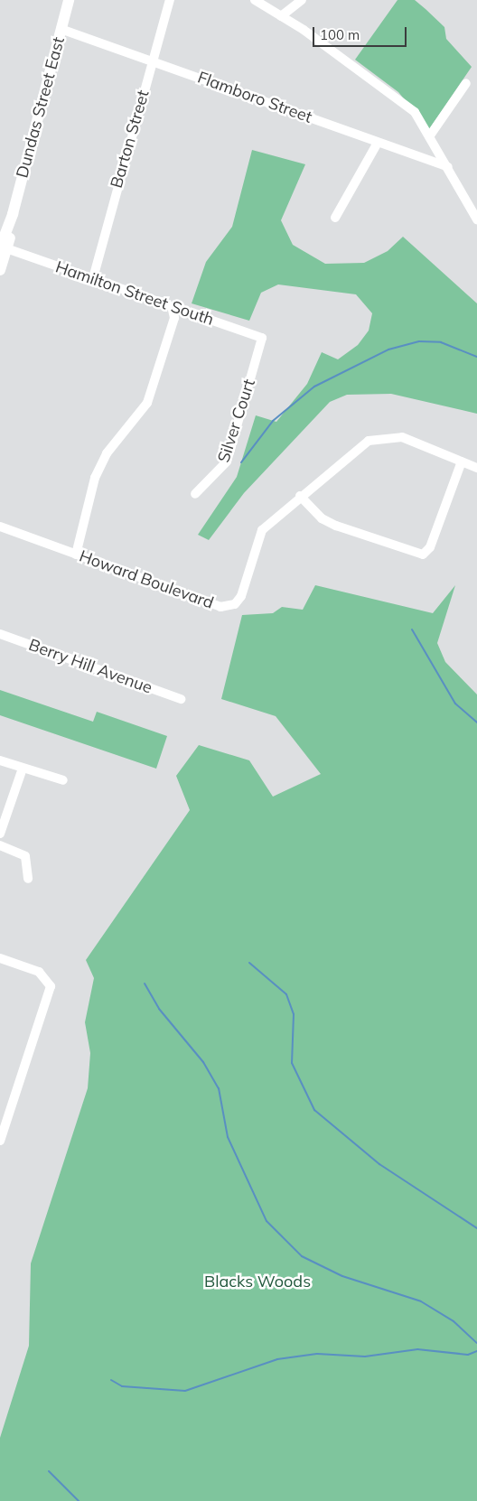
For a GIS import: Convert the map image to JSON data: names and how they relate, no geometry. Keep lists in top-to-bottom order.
{
  "streets": {
    "main road": ["Dundas Street East"],
    "street": [
      "Flamboro Street",
      "Barton Street",
      "Hamilton Street South",
      "Silver Court",
      "Howard Boulevard",
      "Berry Hill Avenue"
    ]
  },
  "crossings": [
    ["Flamboro Street", "Dundas Street East"],
    ["Flamboro Street", "Barton Street"],
    ["Dundas Street East", "Hamilton Street South"],
    ["Barton Street", "Hamilton Street South"],
    ["Hamilton Street South", "Silver Court"]
  ],
  "parks": ["Blacks Woods"],
  "scale_bar": "100 m"
}
